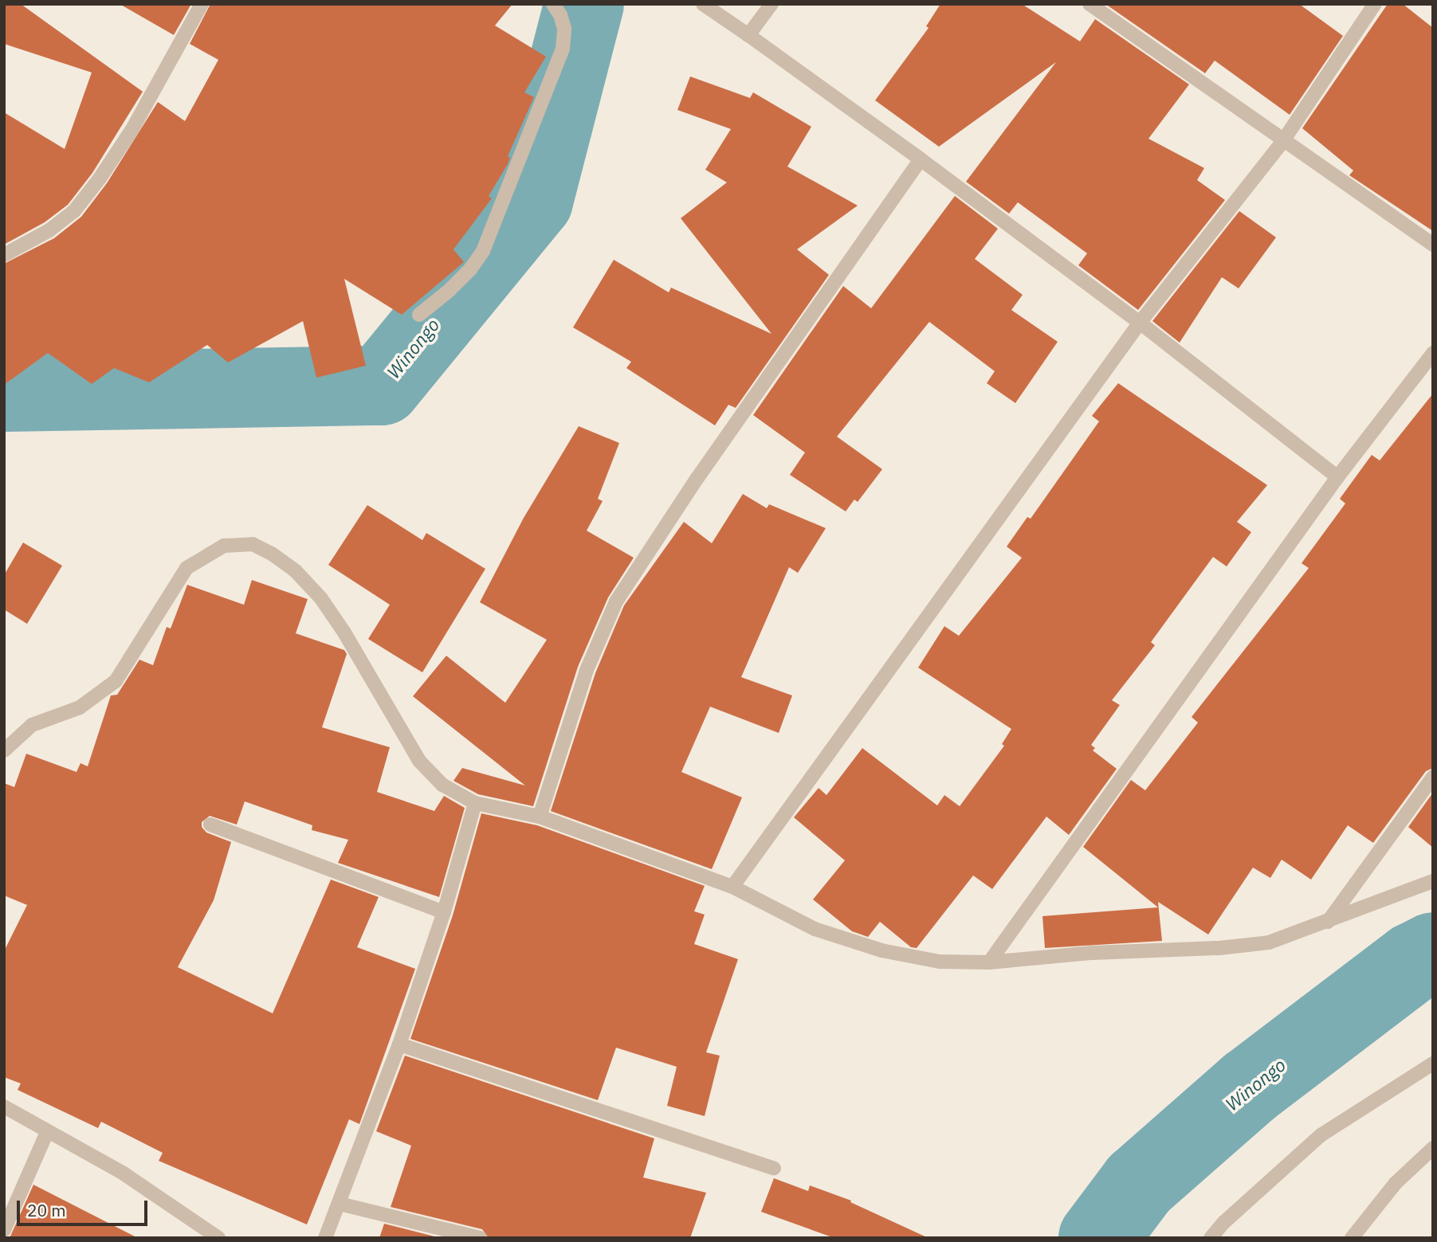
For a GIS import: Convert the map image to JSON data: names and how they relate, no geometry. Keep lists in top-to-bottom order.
{
  "water": ["Winongo"],
  "scale_bar": "20 m"
}
